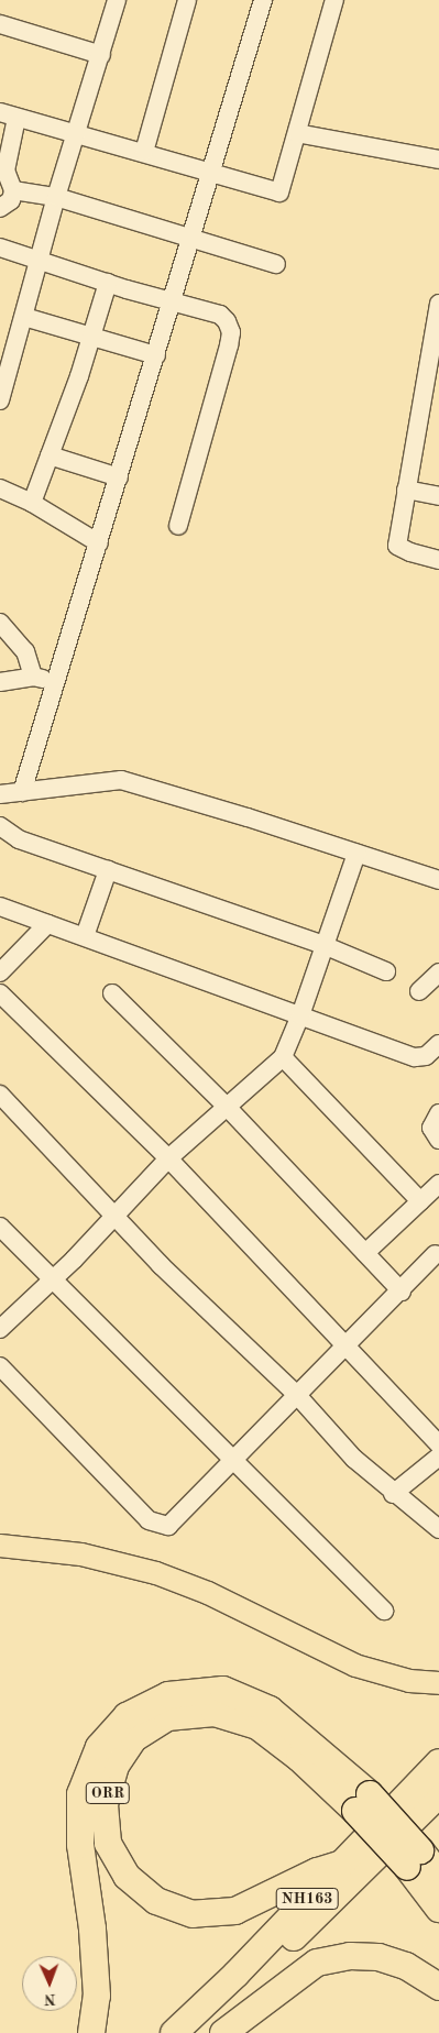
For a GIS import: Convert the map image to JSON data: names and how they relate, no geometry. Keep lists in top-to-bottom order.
{
  "streets": {
    "highway": ["ORR", "NH163"]
  },
  "crossings": [
    ["ORR", "NH163"]
  ],
  "north": "bottom"
}
